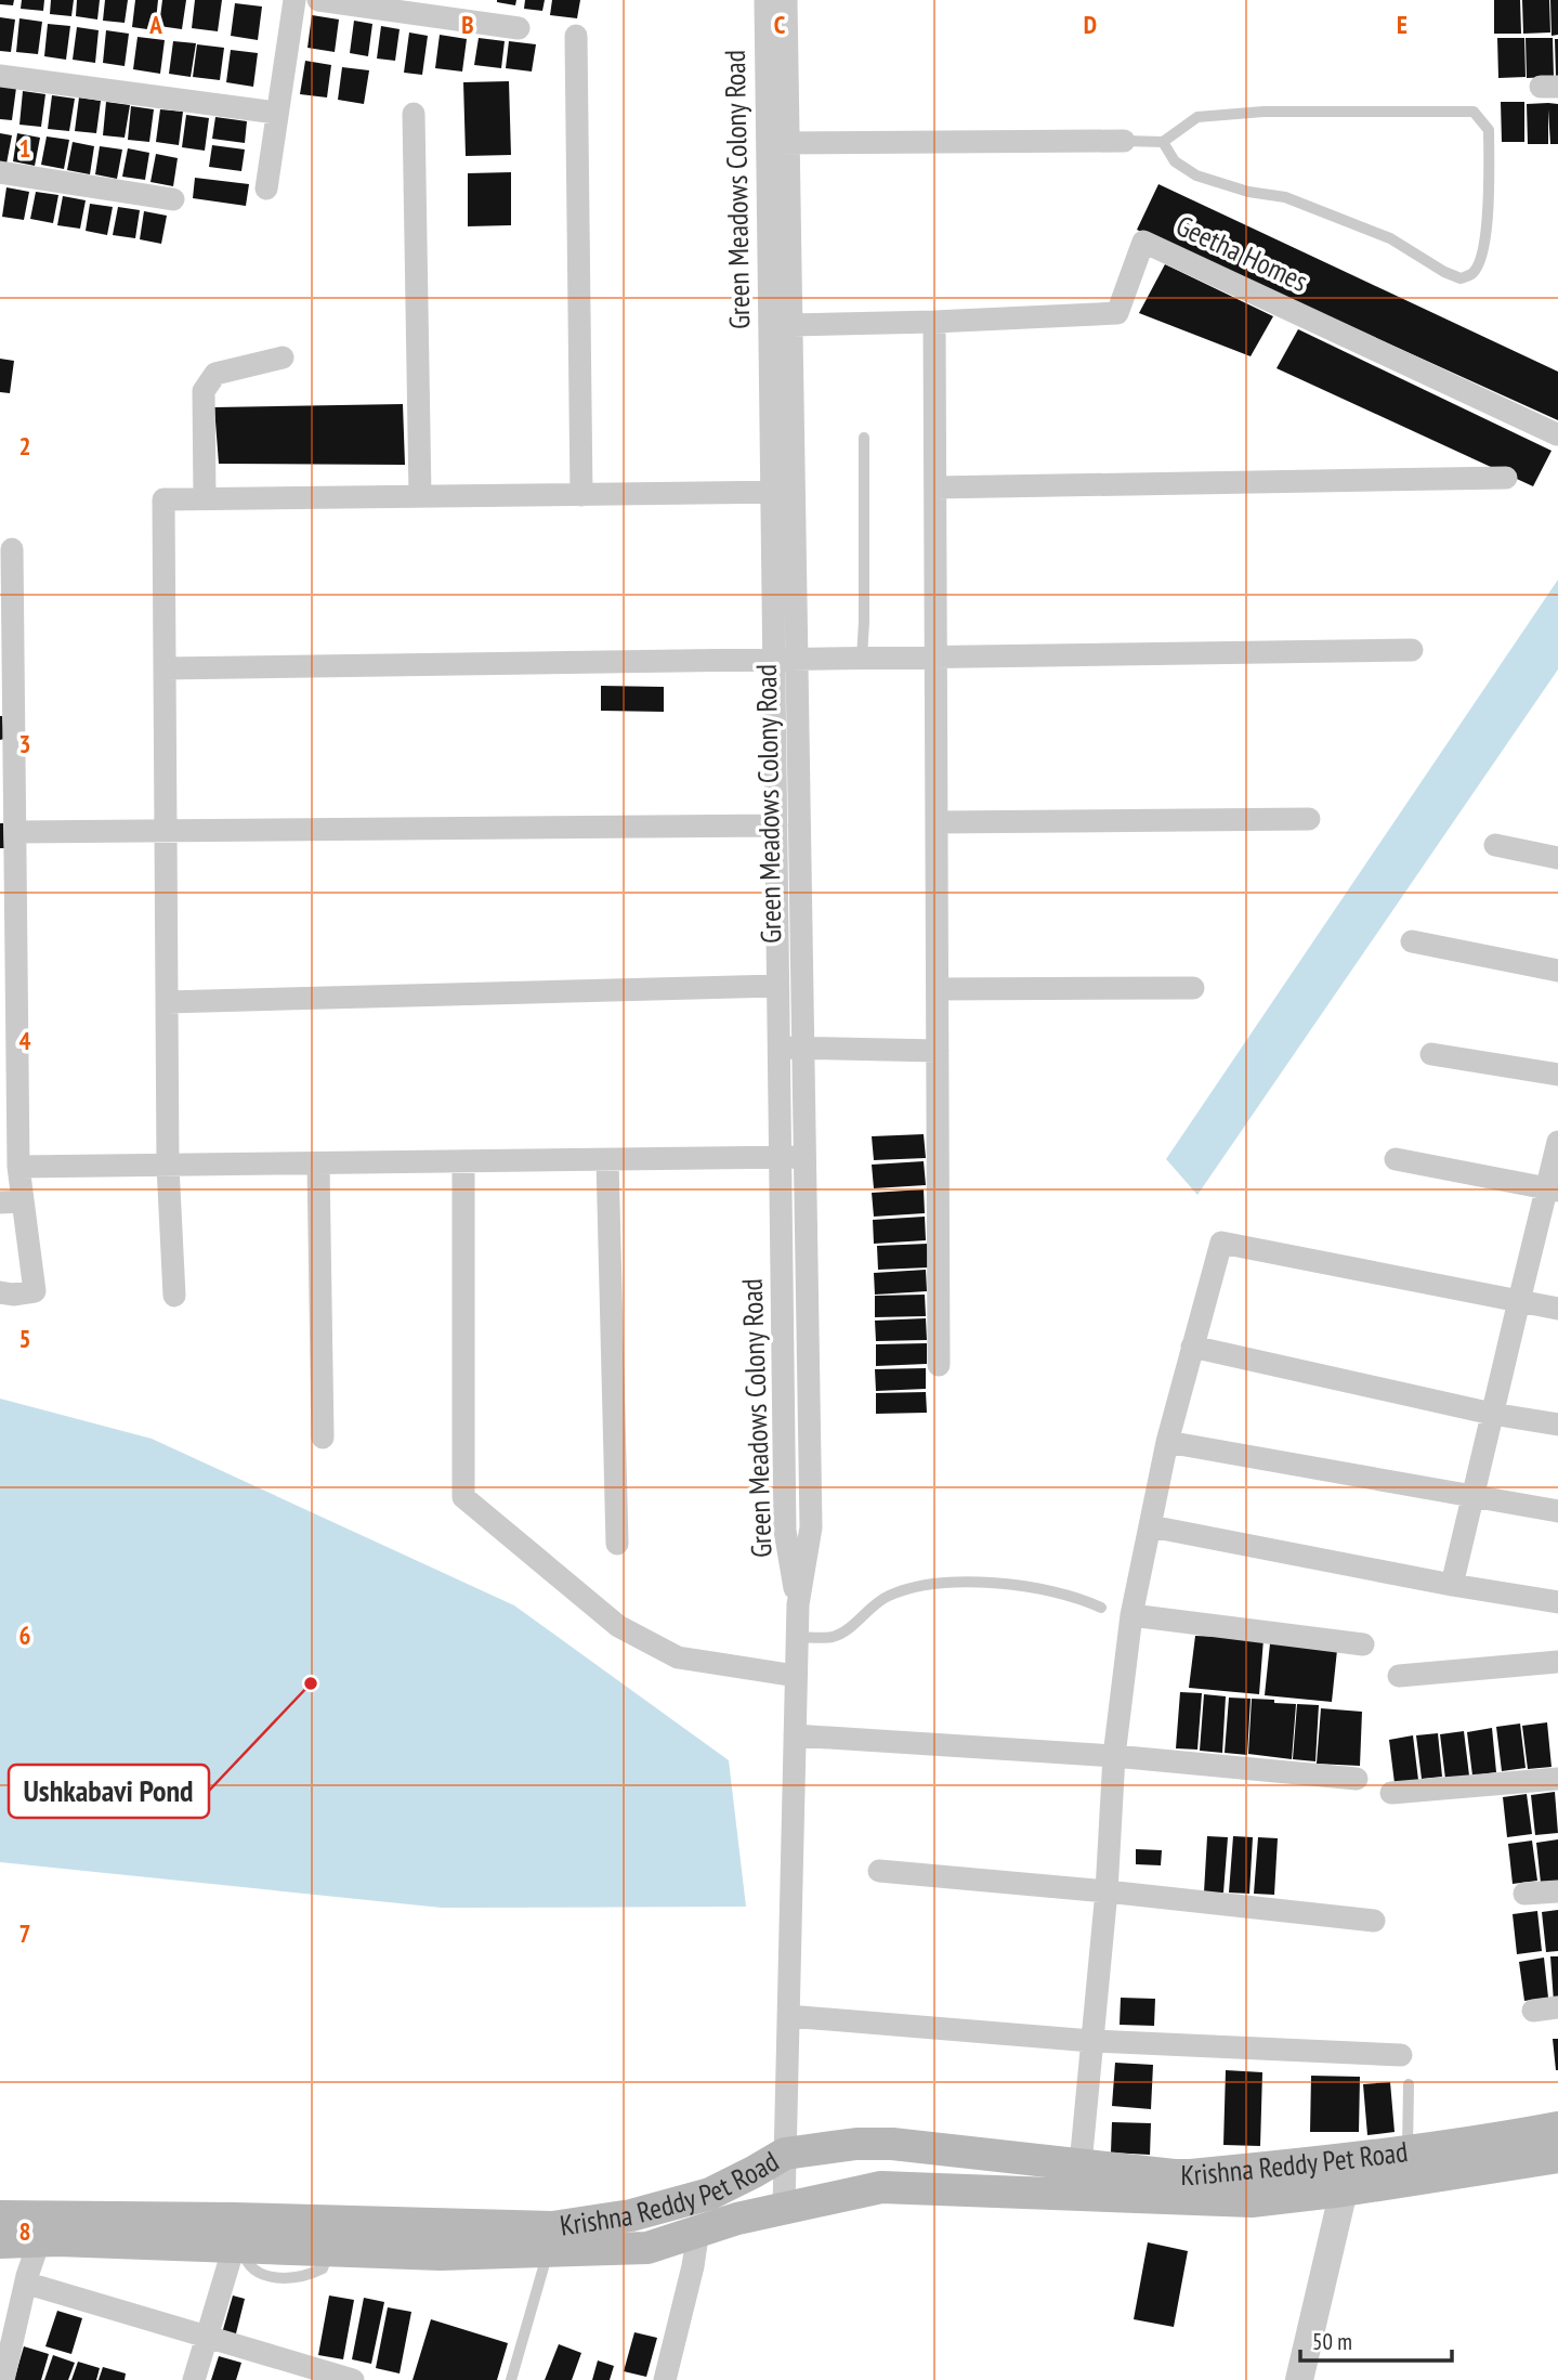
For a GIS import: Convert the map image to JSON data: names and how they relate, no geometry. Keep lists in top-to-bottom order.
{
  "streets": {
    "main road": ["Krishna Reddy Pet Road"],
    "street": ["Green Meadows Colony Road", "Geetha Homes"]
  },
  "crossings": [
    ["Green Meadows Colony Road", "Geetha Homes"],
    ["Green Meadows Colony Road", "Krishna Reddy Pet Road"]
  ],
  "places": ["Ushkabavi Pond"],
  "scale_bar": "50 m",
  "grid": {
    "columns": [
      "A",
      "B",
      "C",
      "D",
      "E"
    ],
    "rows": [
      "1",
      "2",
      "3",
      "4",
      "5",
      "6",
      "7",
      "8"
    ]
  }
}
